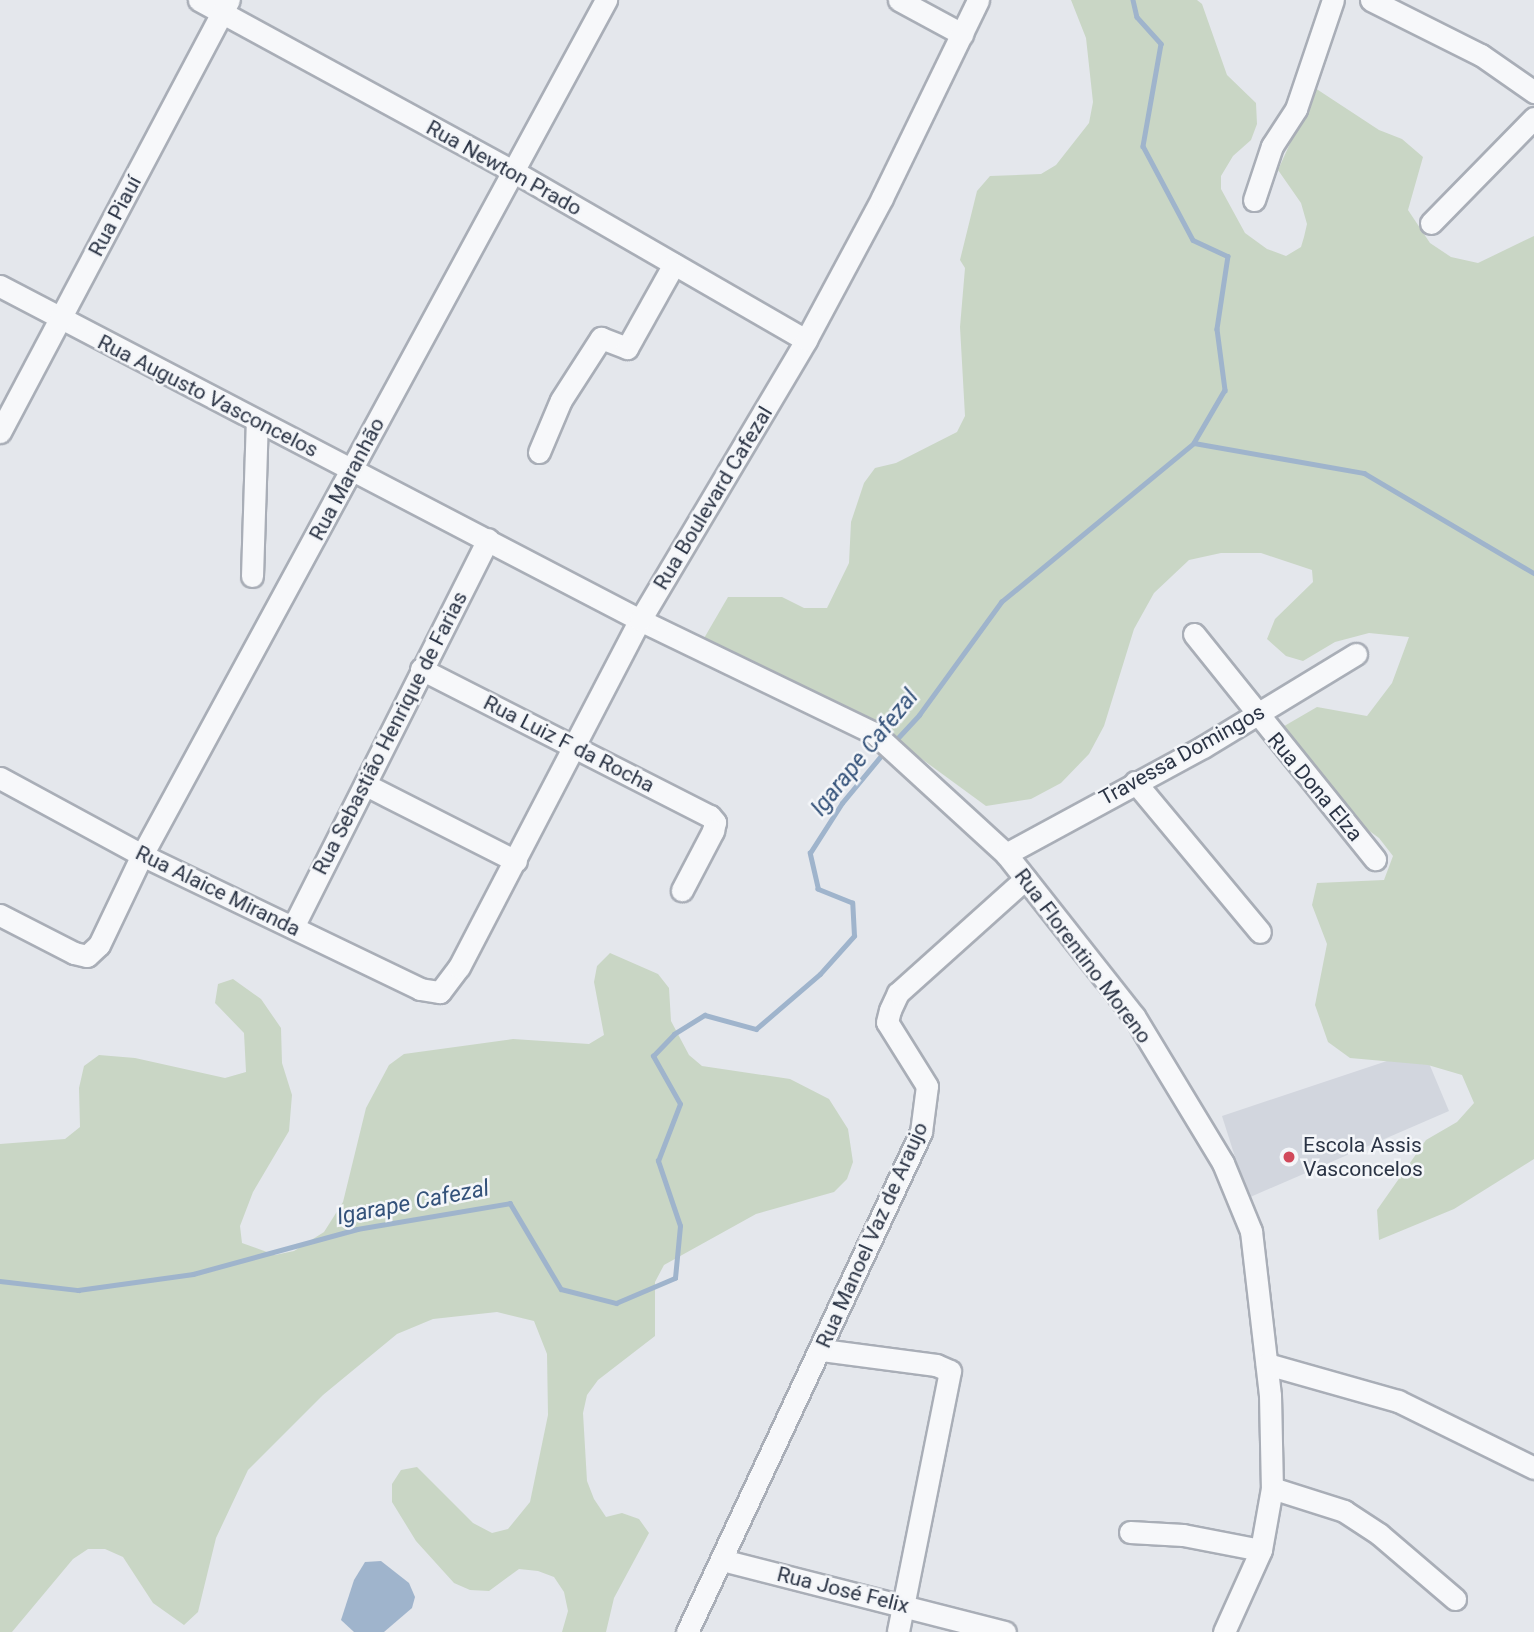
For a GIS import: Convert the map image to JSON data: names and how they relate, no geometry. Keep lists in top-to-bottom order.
{
  "streets": {
    "street": [
      "Rua Newton Prado",
      "Rua Piauí",
      "Rua Augusto Vasconcelos",
      "Rua Maranhão",
      "Rua Boulevard Cafezal",
      "Rua Sebastião Henrique de Farias",
      "Rua Luiz F da Rocha",
      "Travessa Domingos",
      "Rua Dona Elza",
      "Rua Alaice Miranda",
      "Rua Florentino Moreno",
      "Rua Manoel Vaz de Araujo",
      "Rua José Felix"
    ]
  },
  "crossings": [
    ["Rua Newton Prado", "Rua Piauí"],
    ["Rua Newton Prado", "Rua Maranhão"],
    ["Rua Newton Prado", "Rua Boulevard Cafezal"],
    ["Rua Piauí", "Rua Augusto Vasconcelos"],
    ["Rua Augusto Vasconcelos", "Rua Maranhão"],
    ["Rua Augusto Vasconcelos", "Rua Boulevard Cafezal"],
    ["Rua Augusto Vasconcelos", "Rua Sebastião Henrique de Farias"],
    ["Rua Augusto Vasconcelos", "Rua Florentino Moreno"],
    ["Rua Maranhão", "Rua Alaice Miranda"],
    ["Rua Boulevard Cafezal", "Rua Luiz F da Rocha"],
    ["Rua Boulevard Cafezal", "Rua Alaice Miranda"],
    ["Rua Boulevard Cafezal", "Rua Florentino Moreno"],
    ["Rua Sebastião Henrique de Farias", "Rua Luiz F da Rocha"],
    ["Rua Sebastião Henrique de Farias", "Rua Alaice Miranda"],
    ["Travessa Domingos", "Rua Dona Elza"],
    ["Travessa Domingos", "Rua Florentino Moreno"],
    ["Rua Florentino Moreno", "Rua Manoel Vaz de Araujo"],
    ["Rua Manoel Vaz de Araujo", "Rua José Felix"]
  ],
  "water": ["Igarape Cafezal"],
  "places": ["Escola Assis Vasconcelos"]
}
